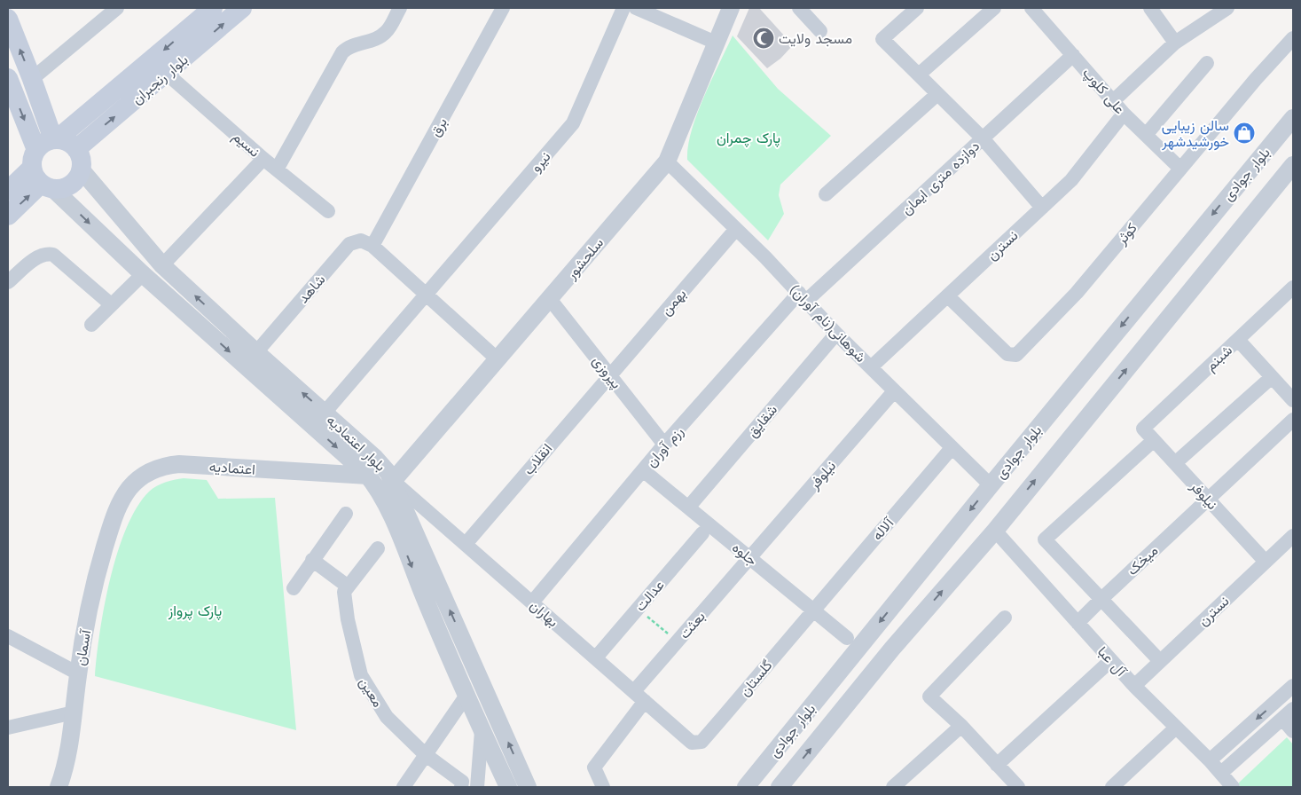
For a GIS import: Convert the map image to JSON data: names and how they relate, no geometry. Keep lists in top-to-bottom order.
{
  "streets": {
    "main road": ["بلوار رنجبران"],
    "street": [
      "علی کلوپ",
      "برق",
      "نسیم",
      "نیرو",
      "بلوار جوادی",
      "دوازده متری ایمان",
      "کوثر",
      "نسترن",
      "سلحشور",
      "شاهد",
      "بهمن",
      "شوهانی(نام آوران)",
      "شبنم",
      "پیروزی",
      "شقایق",
      "بلوار اعتمادیه",
      "رزم آوران",
      "انقلاب",
      "اعتمادیه",
      "نیلوفر",
      "آلاله",
      "جلوه",
      "میخک",
      "عدالت",
      "بهاران",
      "بعثت",
      "آسمان",
      "آل عبا",
      "گلستان",
      "معین"
    ]
  },
  "crossings": [
    ["بلوار رنجبران", "نسیم"],
    ["بلوار رنجبران", "بلوار اعتمادیه"],
    ["علی کلوپ", "دوازده متری ایمان"],
    ["علی کلوپ", "کوثر"],
    ["علی کلوپ", "نسترن"],
    ["برق", "شاهد"],
    ["نیرو", "بلوار اعتمادیه"],
    ["بلوار جوادی", "شوهانی(نام آوران)"],
    ["بلوار جوادی", "آل عبا"],
    ["دوازده متری ایمان", "شوهانی(نام آوران)"],
    ["دوازده متری ایمان", "رزم آوران"],
    ["کوثر", "نسترن"],
    ["نسترن", "شوهانی(نام آوران)"],
    ["نسترن", "نیلوفر"],
    ["نسترن", "آل عبا"],
    ["سلحشور", "شوهانی(نام آوران)"],
    ["سلحشور", "پیروزی"],
    ["سلحشور", "بلوار اعتمادیه"],
    ["سلحشور", "بهاران"],
    ["شاهد", "بلوار اعتمادیه"],
    ["بهمن", "شوهانی(نام آوران)"],
    ["بهمن", "پیروزی"],
    ["بهمن", "انقلاب"],
    ["شوهانی(نام آوران)", "شقایق"],
    ["شوهانی(نام آوران)", "رزم آوران"],
    ["شوهانی(نام آوران)", "نیلوفر"],
    ["شوهانی(نام آوران)", "آلاله"],
    ["شبنم", "نیلوفر"],
    ["پیروزی", "رزم آوران"],
    ["پیروزی", "انقلاب"],
    ["شقایق", "جلوه"],
    ["بلوار اعتمادیه", "اعتمادیه"],
    ["بلوار اعتمادیه", "بهاران"],
    ["رزم آوران", "جلوه"],
    ["رزم آوران", "بهاران"],
    ["انقلاب", "بهاران"],
    ["اعتمادیه", "آسمان"],
    ["نیلوفر", "جلوه"],
    ["نیلوفر", "میخک"],
    ["نیلوفر", "بعثت"],
    ["آلاله", "جلوه"],
    ["آلاله", "گلستان"],
    ["جلوه", "بعثت"],
    ["جلوه", "گلستان"],
    ["میخک", "آل عبا"],
    ["عدالت", "بهاران"],
    ["بهاران", "بعثت"],
    ["بهاران", "گلستان"]
  ],
  "parks": ["پارک چمران", "پارک پرواز"],
  "places": {
    "mosque": ["مسجد ولایت"],
    "shop": ["سالن زیبایی خورشیدشهر"]
  }
}
